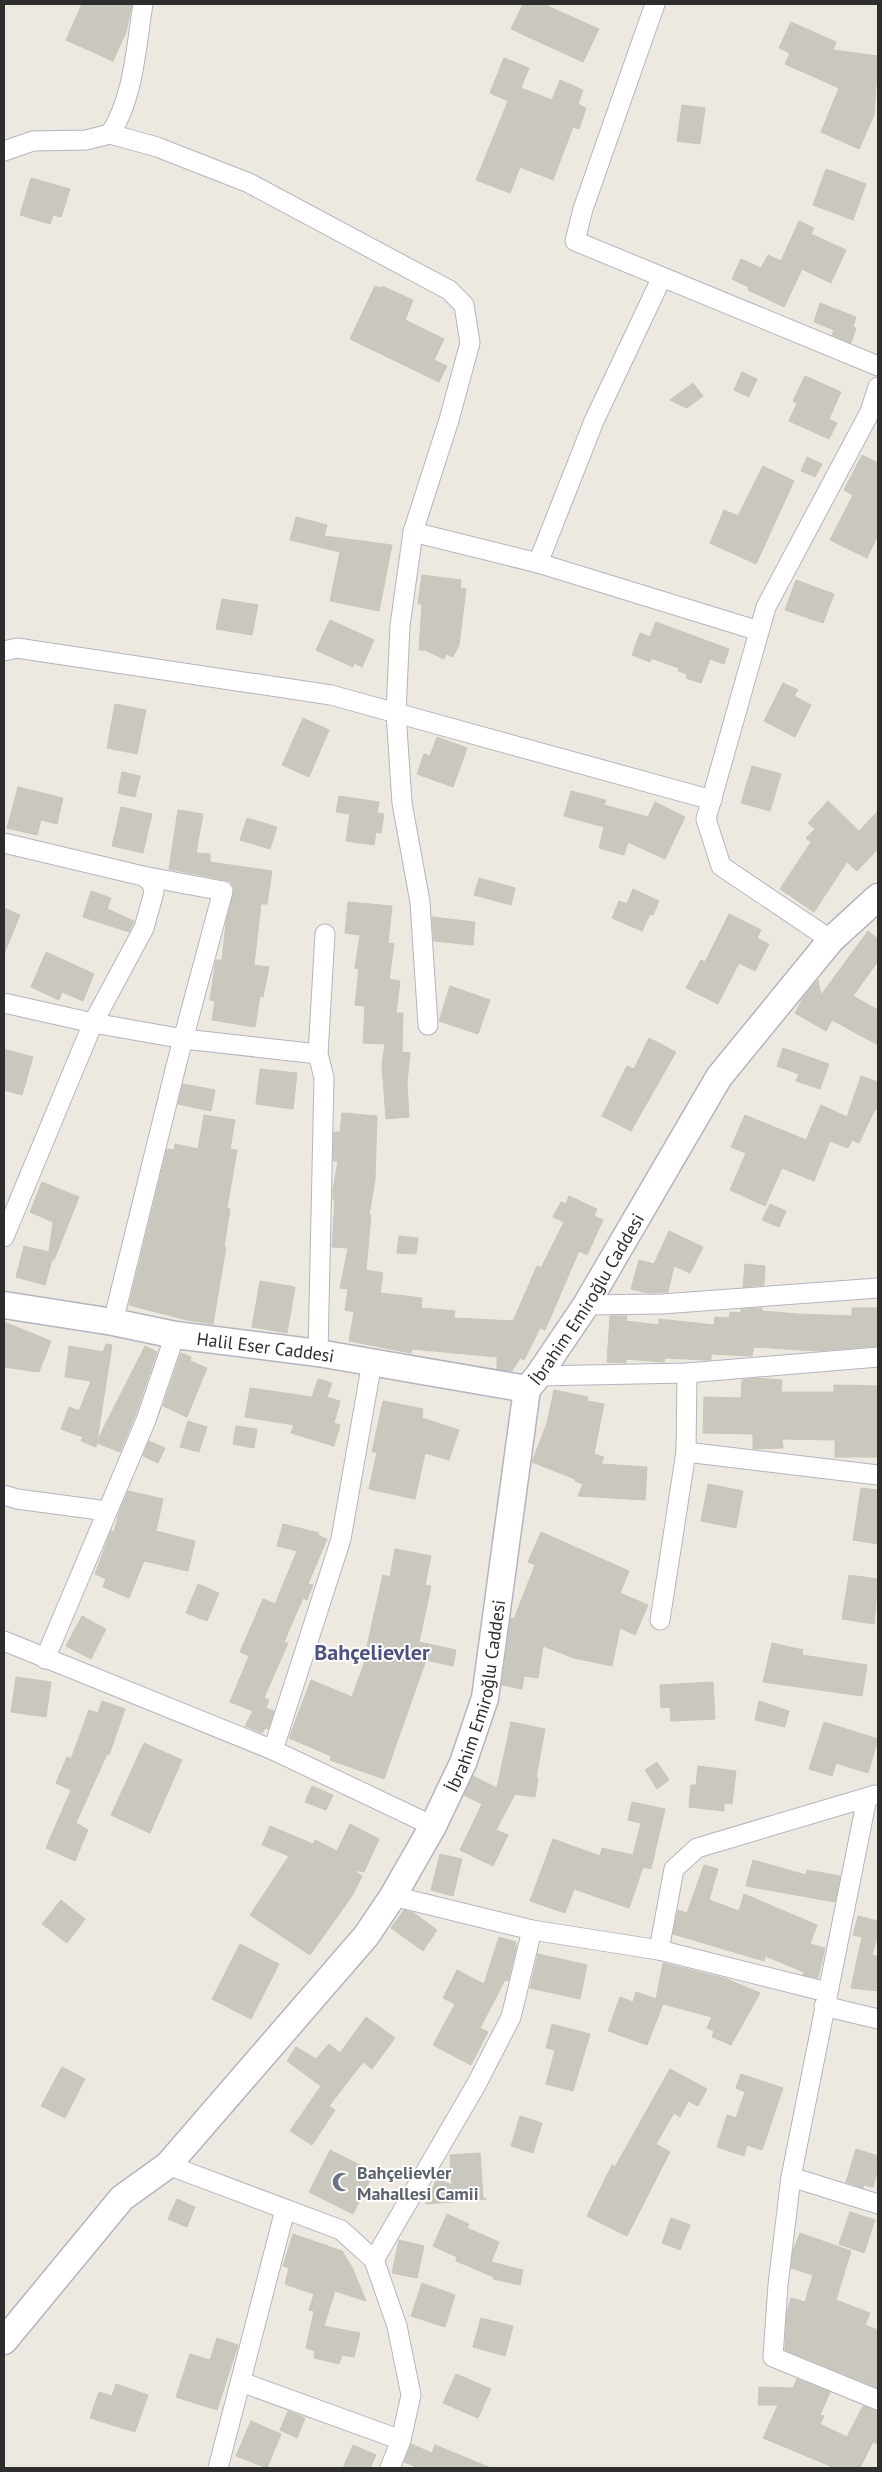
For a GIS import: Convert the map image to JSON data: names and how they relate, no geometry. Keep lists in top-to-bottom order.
{
  "streets": {
    "street": ["İbrahim Emiroğlu Caddesi", "Halil Eser Caddesi"]
  },
  "crossings": [
    ["İbrahim Emiroğlu Caddesi", "Halil Eser Caddesi"]
  ],
  "districts": ["Bahçelievler"],
  "places": {
    "mosque": ["Bahçelievler Mahallesi Camii"]
  }
}
